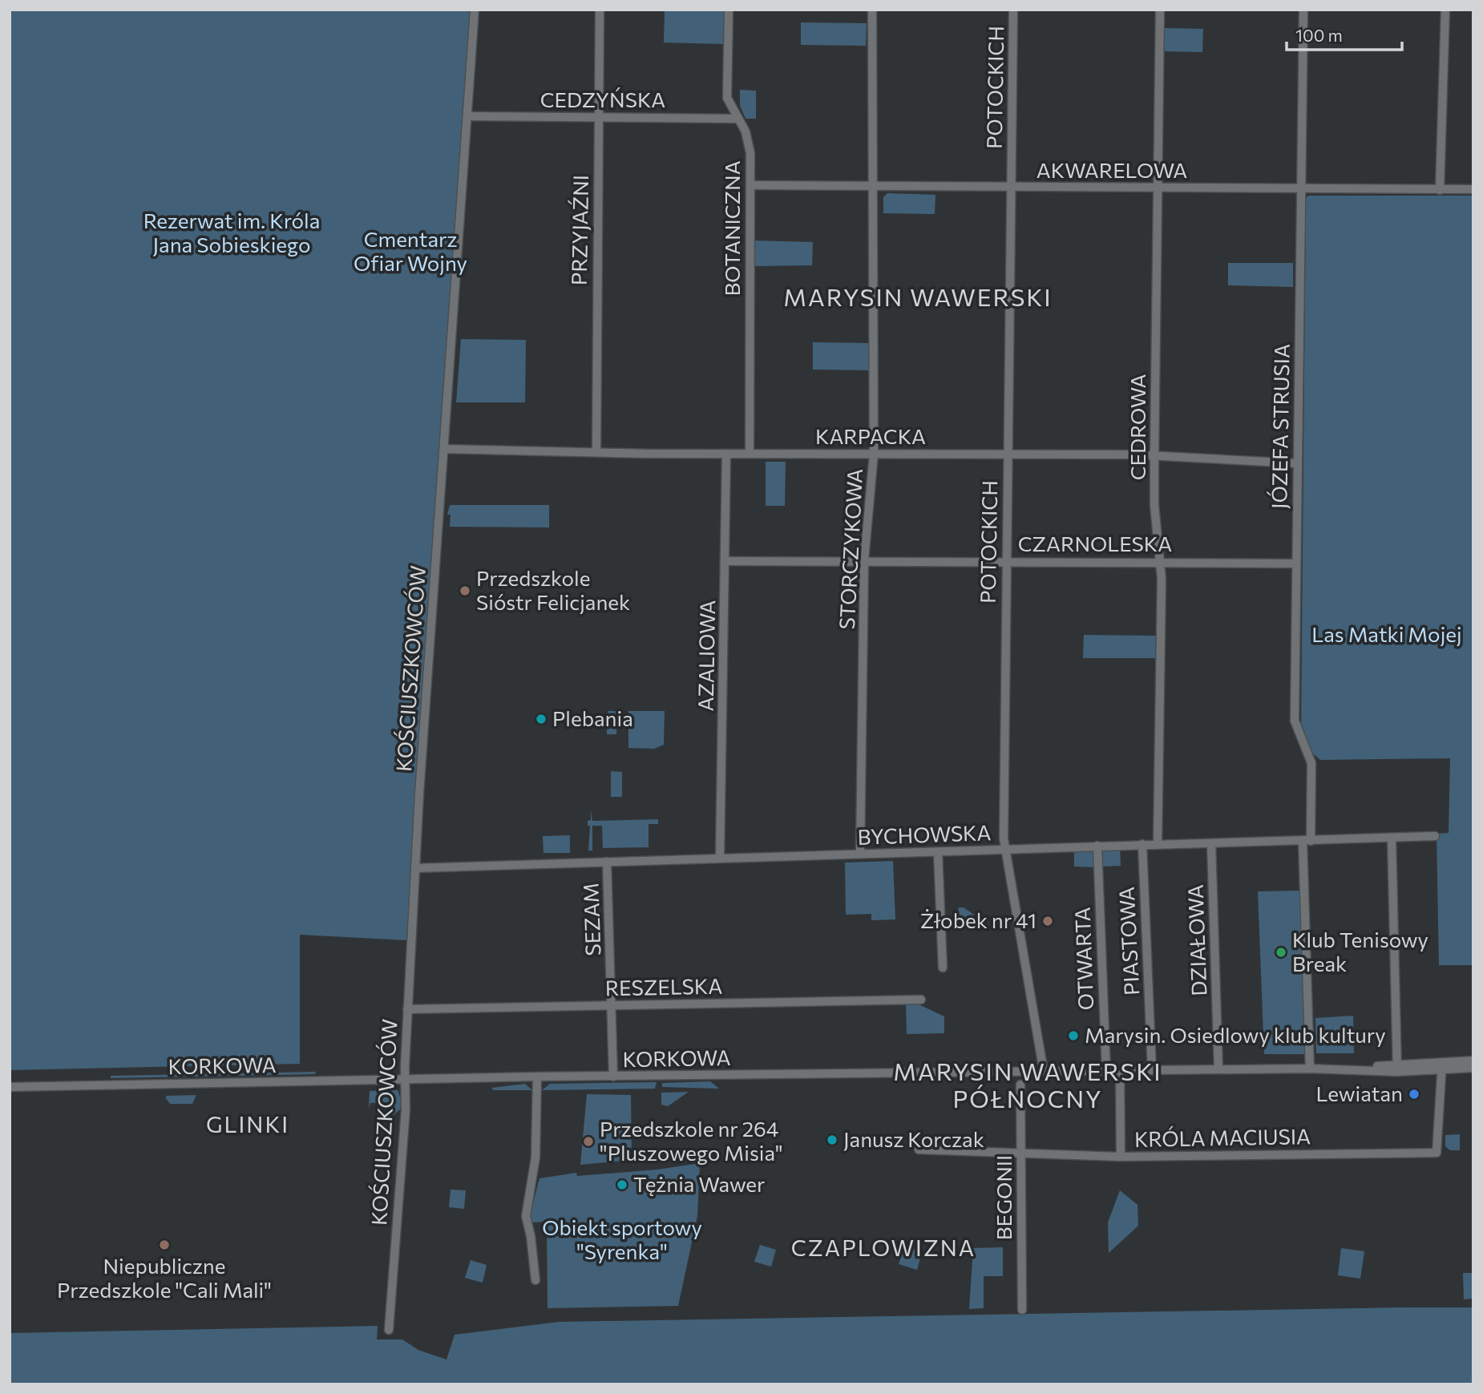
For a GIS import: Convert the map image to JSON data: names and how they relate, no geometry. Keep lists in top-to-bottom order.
{
  "streets": {
    "street": [
      "POTOCKICH",
      "CEDZYŃSKA",
      "AKWARELOWA",
      "BOTANICZNA",
      "PRZYJAŹNI",
      "JÓZEFA STRUSIA",
      "CEDROWA",
      "KARPACKA",
      "CZARNOLESKA",
      "STORCZYKOWA",
      "AZALIOWA",
      "KOŚCIUSZKOWCÓW",
      "BYCHOWSKA",
      "SEZAM",
      "DZIAŁOWA",
      "PIASTOWA",
      "OTWARTA",
      "RESZELSKA",
      "KORKOWA",
      "KRÓLA MACIUSIA",
      "BEGONII"
    ]
  },
  "crossings": [
    ["POTOCKICH", "AKWARELOWA"],
    ["POTOCKICH", "KARPACKA"],
    ["POTOCKICH", "CZARNOLESKA"],
    ["POTOCKICH", "BYCHOWSKA"],
    ["POTOCKICH", "KORKOWA"],
    ["CEDZYŃSKA", "BOTANICZNA"],
    ["CEDZYŃSKA", "PRZYJAŹNI"],
    ["CEDZYŃSKA", "KOŚCIUSZKOWCÓW"],
    ["AKWARELOWA", "BOTANICZNA"],
    ["AKWARELOWA", "JÓZEFA STRUSIA"],
    ["AKWARELOWA", "CEDROWA"],
    ["AKWARELOWA", "STORCZYKOWA"],
    ["BOTANICZNA", "KARPACKA"],
    ["PRZYJAŹNI", "KARPACKA"],
    ["JÓZEFA STRUSIA", "KARPACKA"],
    ["JÓZEFA STRUSIA", "CZARNOLESKA"],
    ["JÓZEFA STRUSIA", "BYCHOWSKA"],
    ["JÓZEFA STRUSIA", "KORKOWA"],
    ["CEDROWA", "KARPACKA"],
    ["CEDROWA", "CZARNOLESKA"],
    ["CEDROWA", "BYCHOWSKA"],
    ["KARPACKA", "STORCZYKOWA"],
    ["KARPACKA", "AZALIOWA"],
    ["KARPACKA", "KOŚCIUSZKOWCÓW"],
    ["CZARNOLESKA", "STORCZYKOWA"],
    ["CZARNOLESKA", "AZALIOWA"],
    ["STORCZYKOWA", "BYCHOWSKA"],
    ["AZALIOWA", "BYCHOWSKA"],
    ["KOŚCIUSZKOWCÓW", "BYCHOWSKA"],
    ["KOŚCIUSZKOWCÓW", "RESZELSKA"],
    ["KOŚCIUSZKOWCÓW", "KORKOWA"],
    ["BYCHOWSKA", "SEZAM"],
    ["BYCHOWSKA", "DZIAŁOWA"],
    ["BYCHOWSKA", "PIASTOWA"],
    ["BYCHOWSKA", "OTWARTA"],
    ["SEZAM", "RESZELSKA"],
    ["SEZAM", "KORKOWA"],
    ["DZIAŁOWA", "KORKOWA"],
    ["PIASTOWA", "KORKOWA"],
    ["OTWARTA", "KORKOWA"],
    ["KORKOWA", "KRÓLA MACIUSIA"],
    ["KRÓLA MACIUSIA", "BEGONII"]
  ],
  "districts": [
    "MARYSIN WAWERSKI",
    "MARYSIN WAWERSKI PÓŁNOCNY",
    "GLINKI",
    "CZAPLOWIZNA"
  ],
  "parks": [
    "Rezerwat im. Króla Jana Sobieskiego",
    "Cmentarz Ofiar Wojny",
    "Las Matki Mojej",
    "Obiekt sportowy \"Syrenka\""
  ],
  "places": [
    "Przedszkole Sióstr Felicjanek",
    "Plebania",
    "Żłobek nr 41",
    "Klub Tenisowy Break",
    "Marysin. Osiedlowy klub kultury",
    "Lewiatan",
    "Janusz Korczak",
    "Przedszkole nr 264 \"Pluszowego Misia\"",
    "Tężnia Wawer",
    "Niepubliczne Przedszkole \"Cali Mali\""
  ],
  "scale_bar": "100 m"
}
